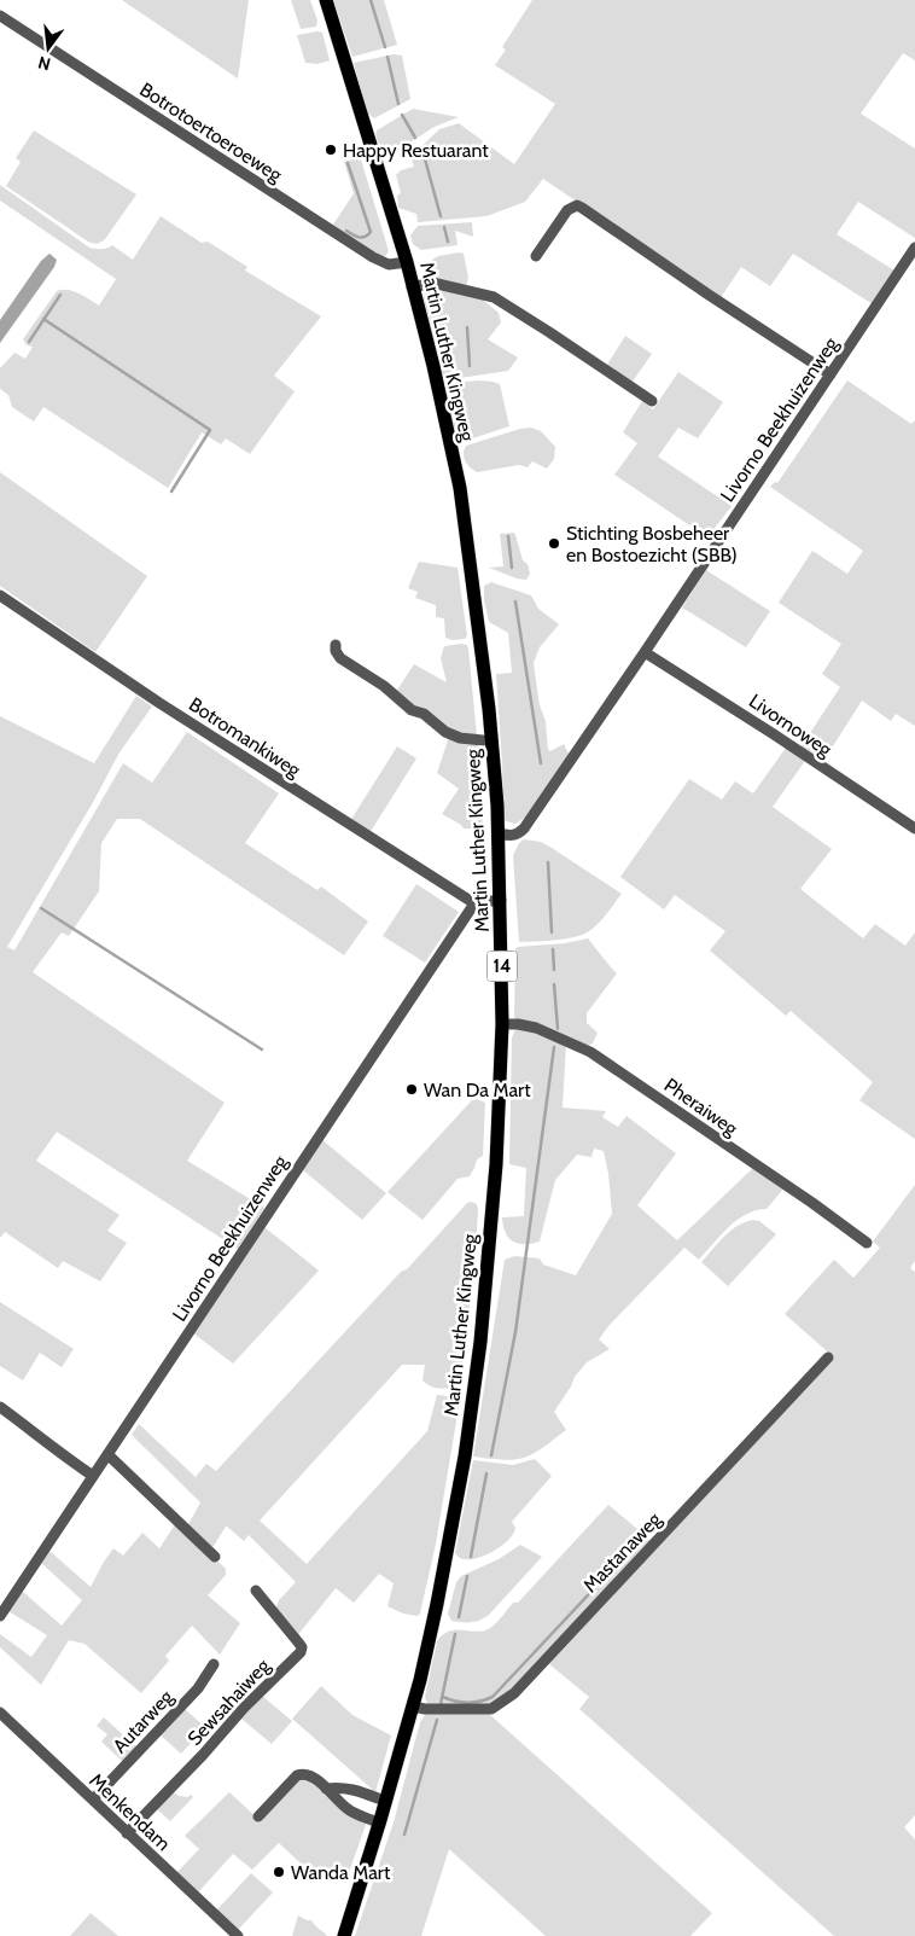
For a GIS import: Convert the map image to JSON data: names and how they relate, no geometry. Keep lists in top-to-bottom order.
{
  "streets": {
    "main road": ["Martin Luther Kingweg", "14"],
    "street": [
      "Botrotoertoeroeweg",
      "Livorno Beekhuizenweg",
      "Livornoweg",
      "Botromankiweg",
      "Pheraiweg",
      "Mastanaweg",
      "Sewsahaiweg",
      "Autarweg",
      "Menkendam"
    ]
  },
  "crossings": [
    ["Botrotoertoeroeweg", "Martin Luther Kingweg"],
    ["Martin Luther Kingweg", "Livorno Beekhuizenweg"],
    ["Martin Luther Kingweg", "Pheraiweg"],
    ["Martin Luther Kingweg", "Mastanaweg"],
    ["Livorno Beekhuizenweg", "Livornoweg"],
    ["Livorno Beekhuizenweg", "Botromankiweg"],
    ["Sewsahaiweg", "Menkendam"],
    ["Autarweg", "Menkendam"]
  ],
  "places": [
    "Happy Restuarant",
    "Stichting Bosbeheer en Bostoezicht (SBB)",
    "Wan Da Mart",
    "Wanda Mart"
  ],
  "north": "bottom"
}
